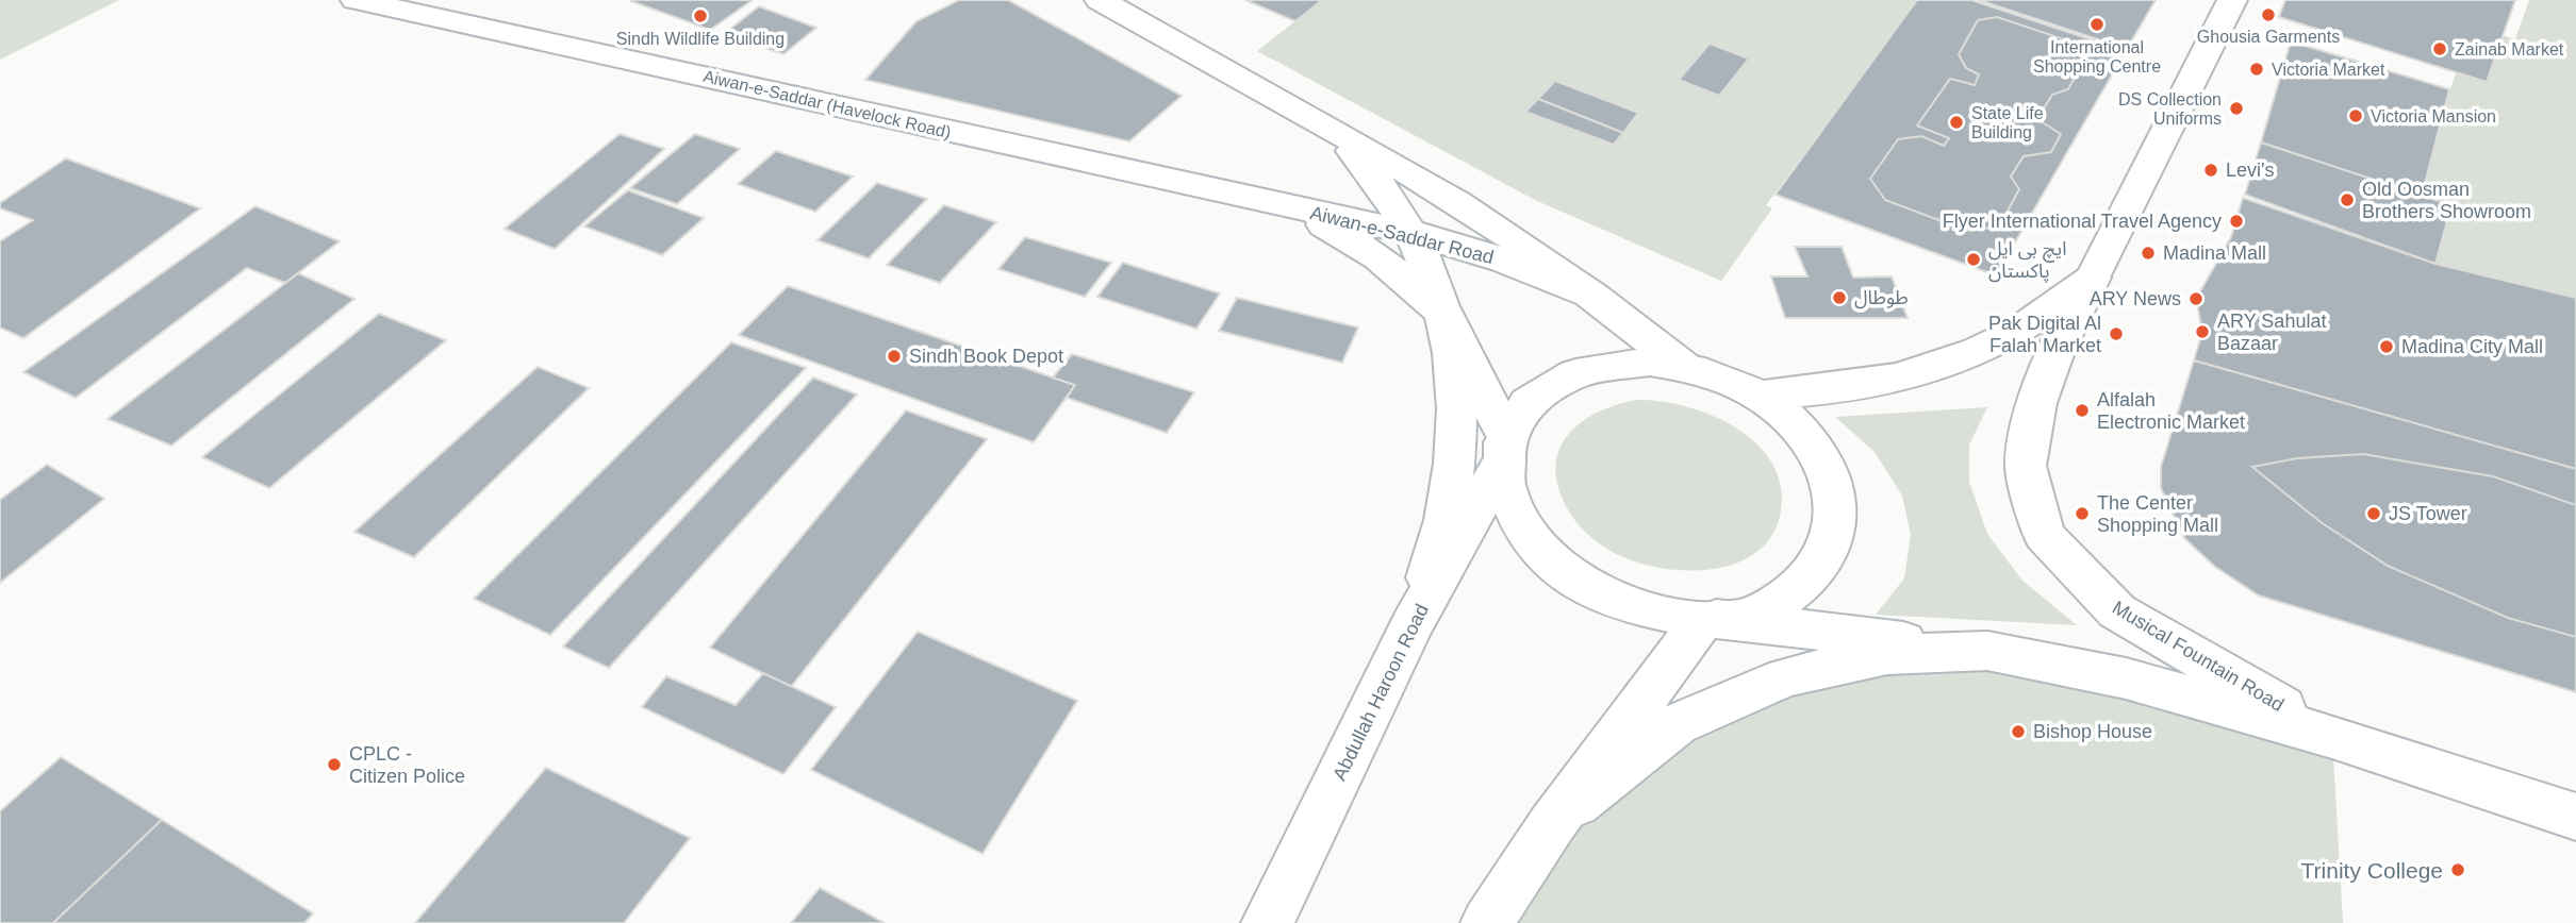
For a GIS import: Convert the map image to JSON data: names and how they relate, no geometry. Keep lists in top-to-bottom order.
{
  "streets": {
    "main road": [
      "Aiwan-e-Saddar (Havelock Road)",
      "Aiwan-e-Saddar Road",
      "Musical Fountain Road",
      "Abdullah Haroon Road"
    ]
  },
  "crossings": [
    ["Aiwan-e-Saddar (Havelock Road)", "Aiwan-e-Saddar Road"],
    ["Aiwan-e-Saddar Road", "Musical Fountain Road"],
    ["Aiwan-e-Saddar Road", "Abdullah Haroon Road"]
  ],
  "places": [
    "Ghousia Garments",
    "Sindh Wildlife Building",
    "International Shopping Centre",
    "Zainab Market",
    "Victoria Market",
    "DS Collection Uniforms",
    "Victoria Mansion",
    "State Life Building",
    "Levi's",
    "Old Oosman Brothers Showroom",
    "Flyer International Travel Agency",
    "Madina Mall",
    "ایچ بی ایل پاکستان",
    "طوطال",
    "ARY News",
    "ARY Sahulat Bazaar",
    "Pak Digital Al Falah Market",
    "Madina City Mall",
    "Sindh Book Depot",
    "Alfalah Electronic Market",
    "The Center Shopping Mall",
    "JS Tower",
    "Bishop House",
    "CPLC - Citizen Police",
    "Trinity College"
  ]
}
